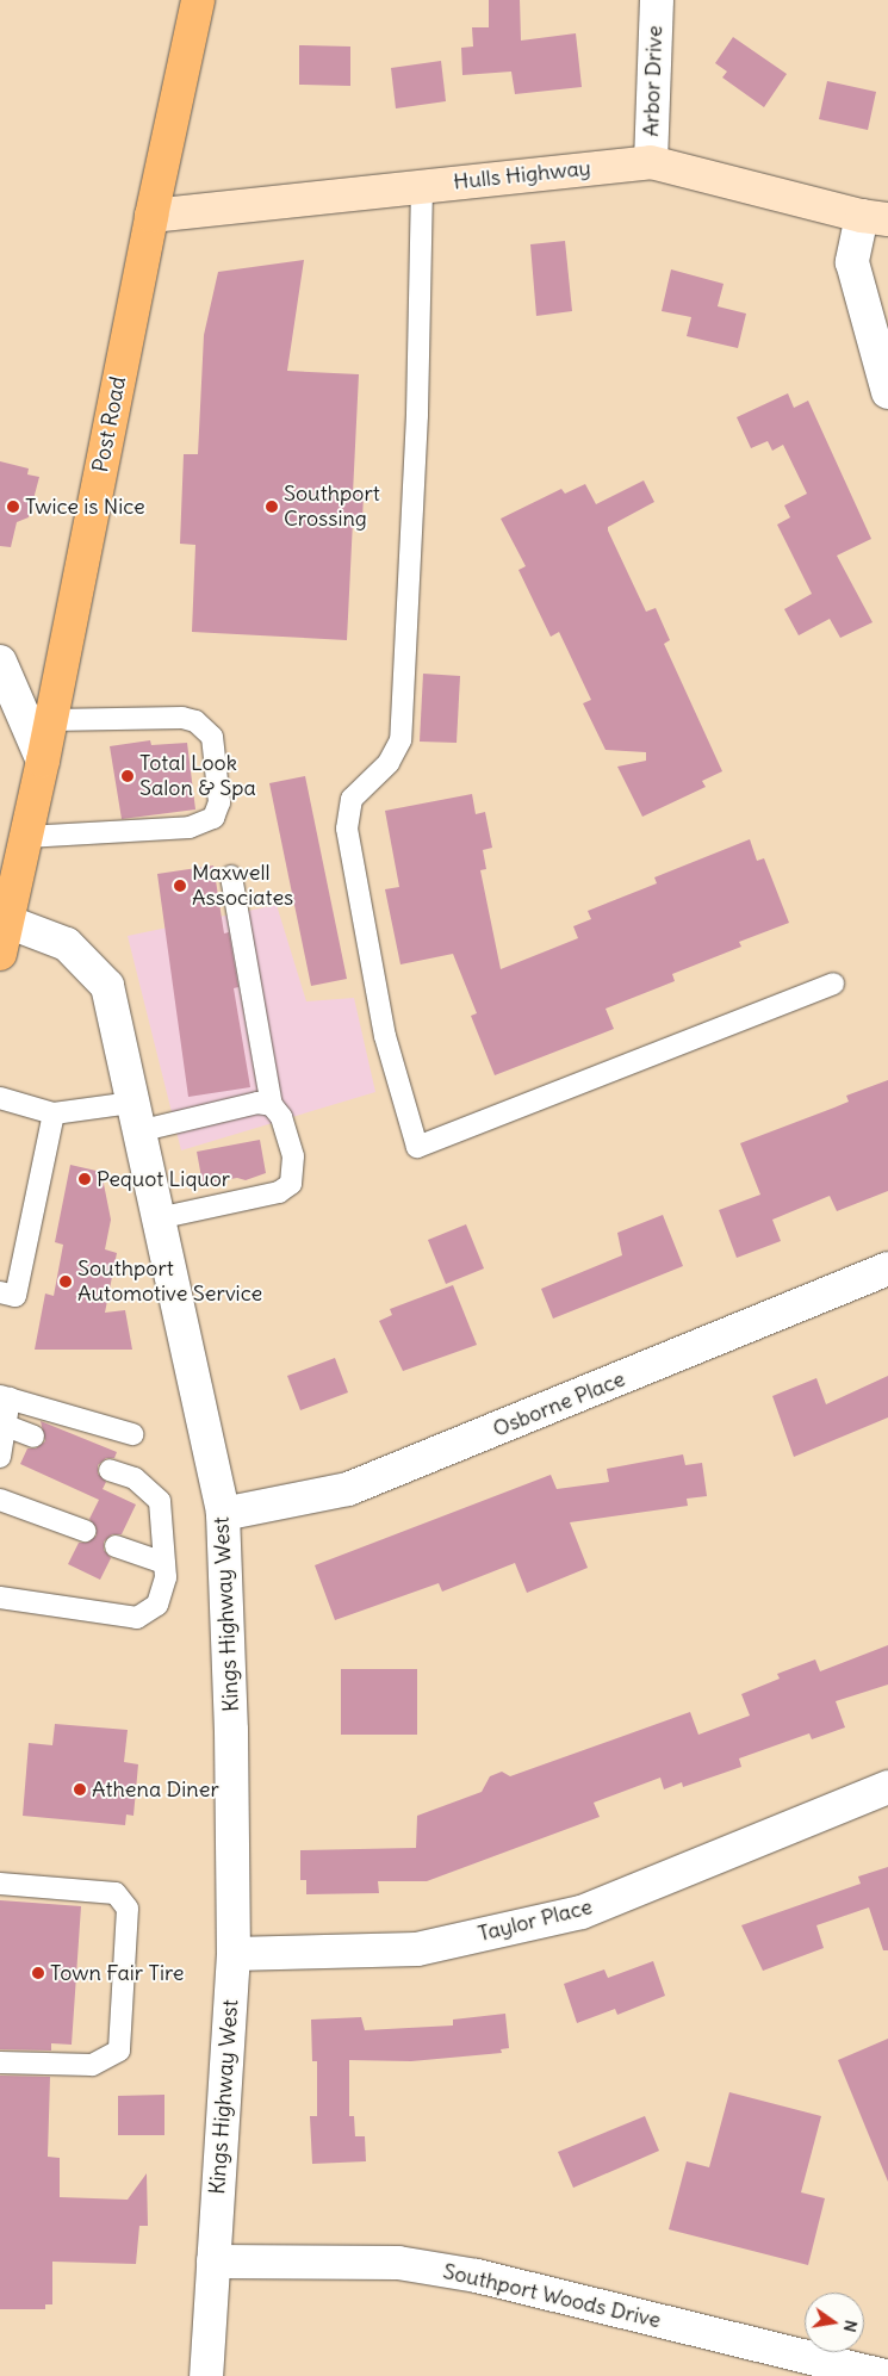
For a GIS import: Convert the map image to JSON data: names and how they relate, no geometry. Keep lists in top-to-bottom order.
{
  "streets": {
    "main road": ["Post Road"],
    "street": [
      "Arbor Drive",
      "Hulls Highway",
      "Osborne Place",
      "Kings Highway West",
      "Taylor Place",
      "Southport Woods Drive"
    ]
  },
  "crossings": [
    ["Arbor Drive", "Hulls Highway"],
    ["Hulls Highway", "Post Road"],
    ["Post Road", "Kings Highway West"],
    ["Osborne Place", "Kings Highway West"],
    ["Kings Highway West", "Taylor Place"],
    ["Kings Highway West", "Southport Woods Drive"]
  ],
  "places": [
    "Twice is Nice",
    "Southport Crossing",
    "Total Look Salon & Spa",
    "Maxwell Associates",
    "Pequot Liquor",
    "Southport Automotive Service",
    "Athena Diner",
    "Town Fair Tire"
  ],
  "north": "right"
}
